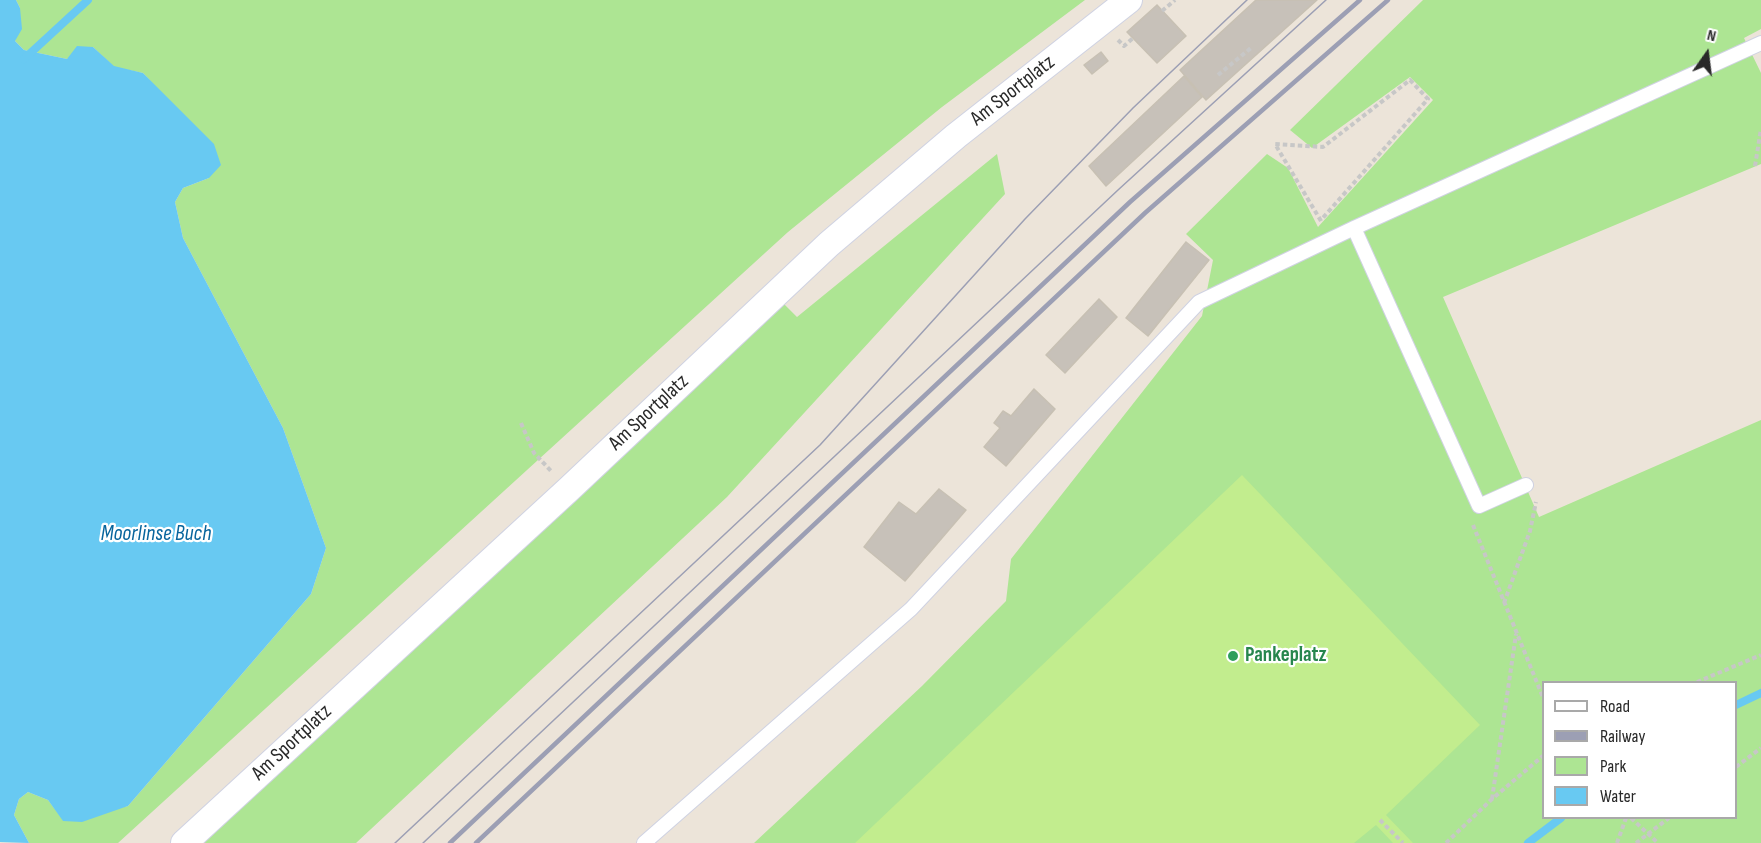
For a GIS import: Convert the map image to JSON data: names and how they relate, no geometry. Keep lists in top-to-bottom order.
{
  "streets": {
    "street": ["Am Sportplatz"]
  },
  "water": ["Moorlinse Buch"],
  "places": ["Pankeplatz"],
  "legend": [
    "Road",
    "Railway",
    "Park",
    "Water"
  ],
  "north": "top"
}
